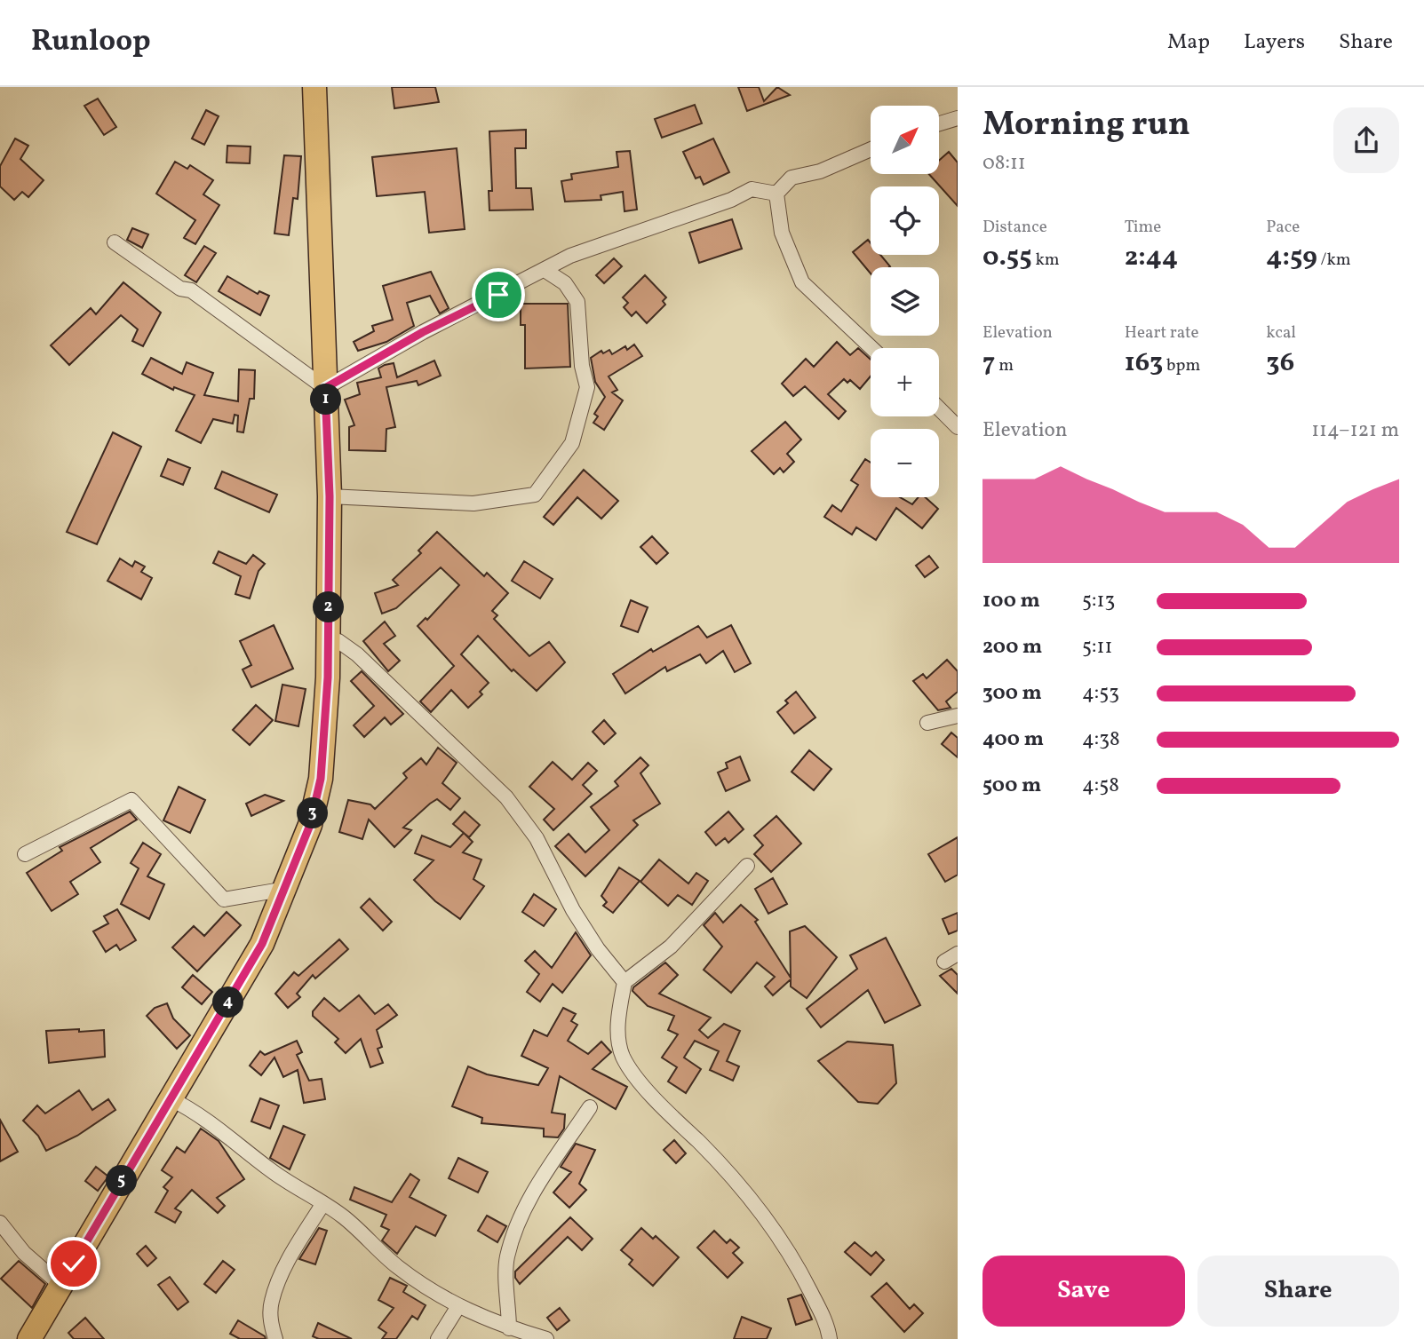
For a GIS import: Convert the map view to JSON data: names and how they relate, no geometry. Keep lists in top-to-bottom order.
{
  "north": "top right",
  "page": {
    "header": "Runloop",
    "nav": ["Map", "Layers", "Share"],
    "heading": ["Morning run", "08:11"],
    "map_buttons": ["+", "−"],
    "stats": [
      ["Distance", "0.55 km"],
      ["Time", "2:44"],
      ["Pace", "4:59 /km"],
      ["Elevation", "7 m"],
      ["Heart rate", "163 bpm"],
      ["kcal", "36"]
    ],
    "pins": [
      "1",
      "2",
      "3",
      "4",
      "5"
    ],
    "chart": ["Elevation", "114–121 m"],
    "list": [
      {
        "name": "100 m",
        "note": "5:13"
      },
      {
        "name": "200 m",
        "note": "5:11"
      },
      {
        "name": "300 m",
        "note": "4:53"
      },
      {
        "name": "400 m",
        "note": "4:38"
      },
      {
        "name": "500 m",
        "note": "4:58"
      }
    ],
    "buttons": ["Save", "Share"]
  }
}
